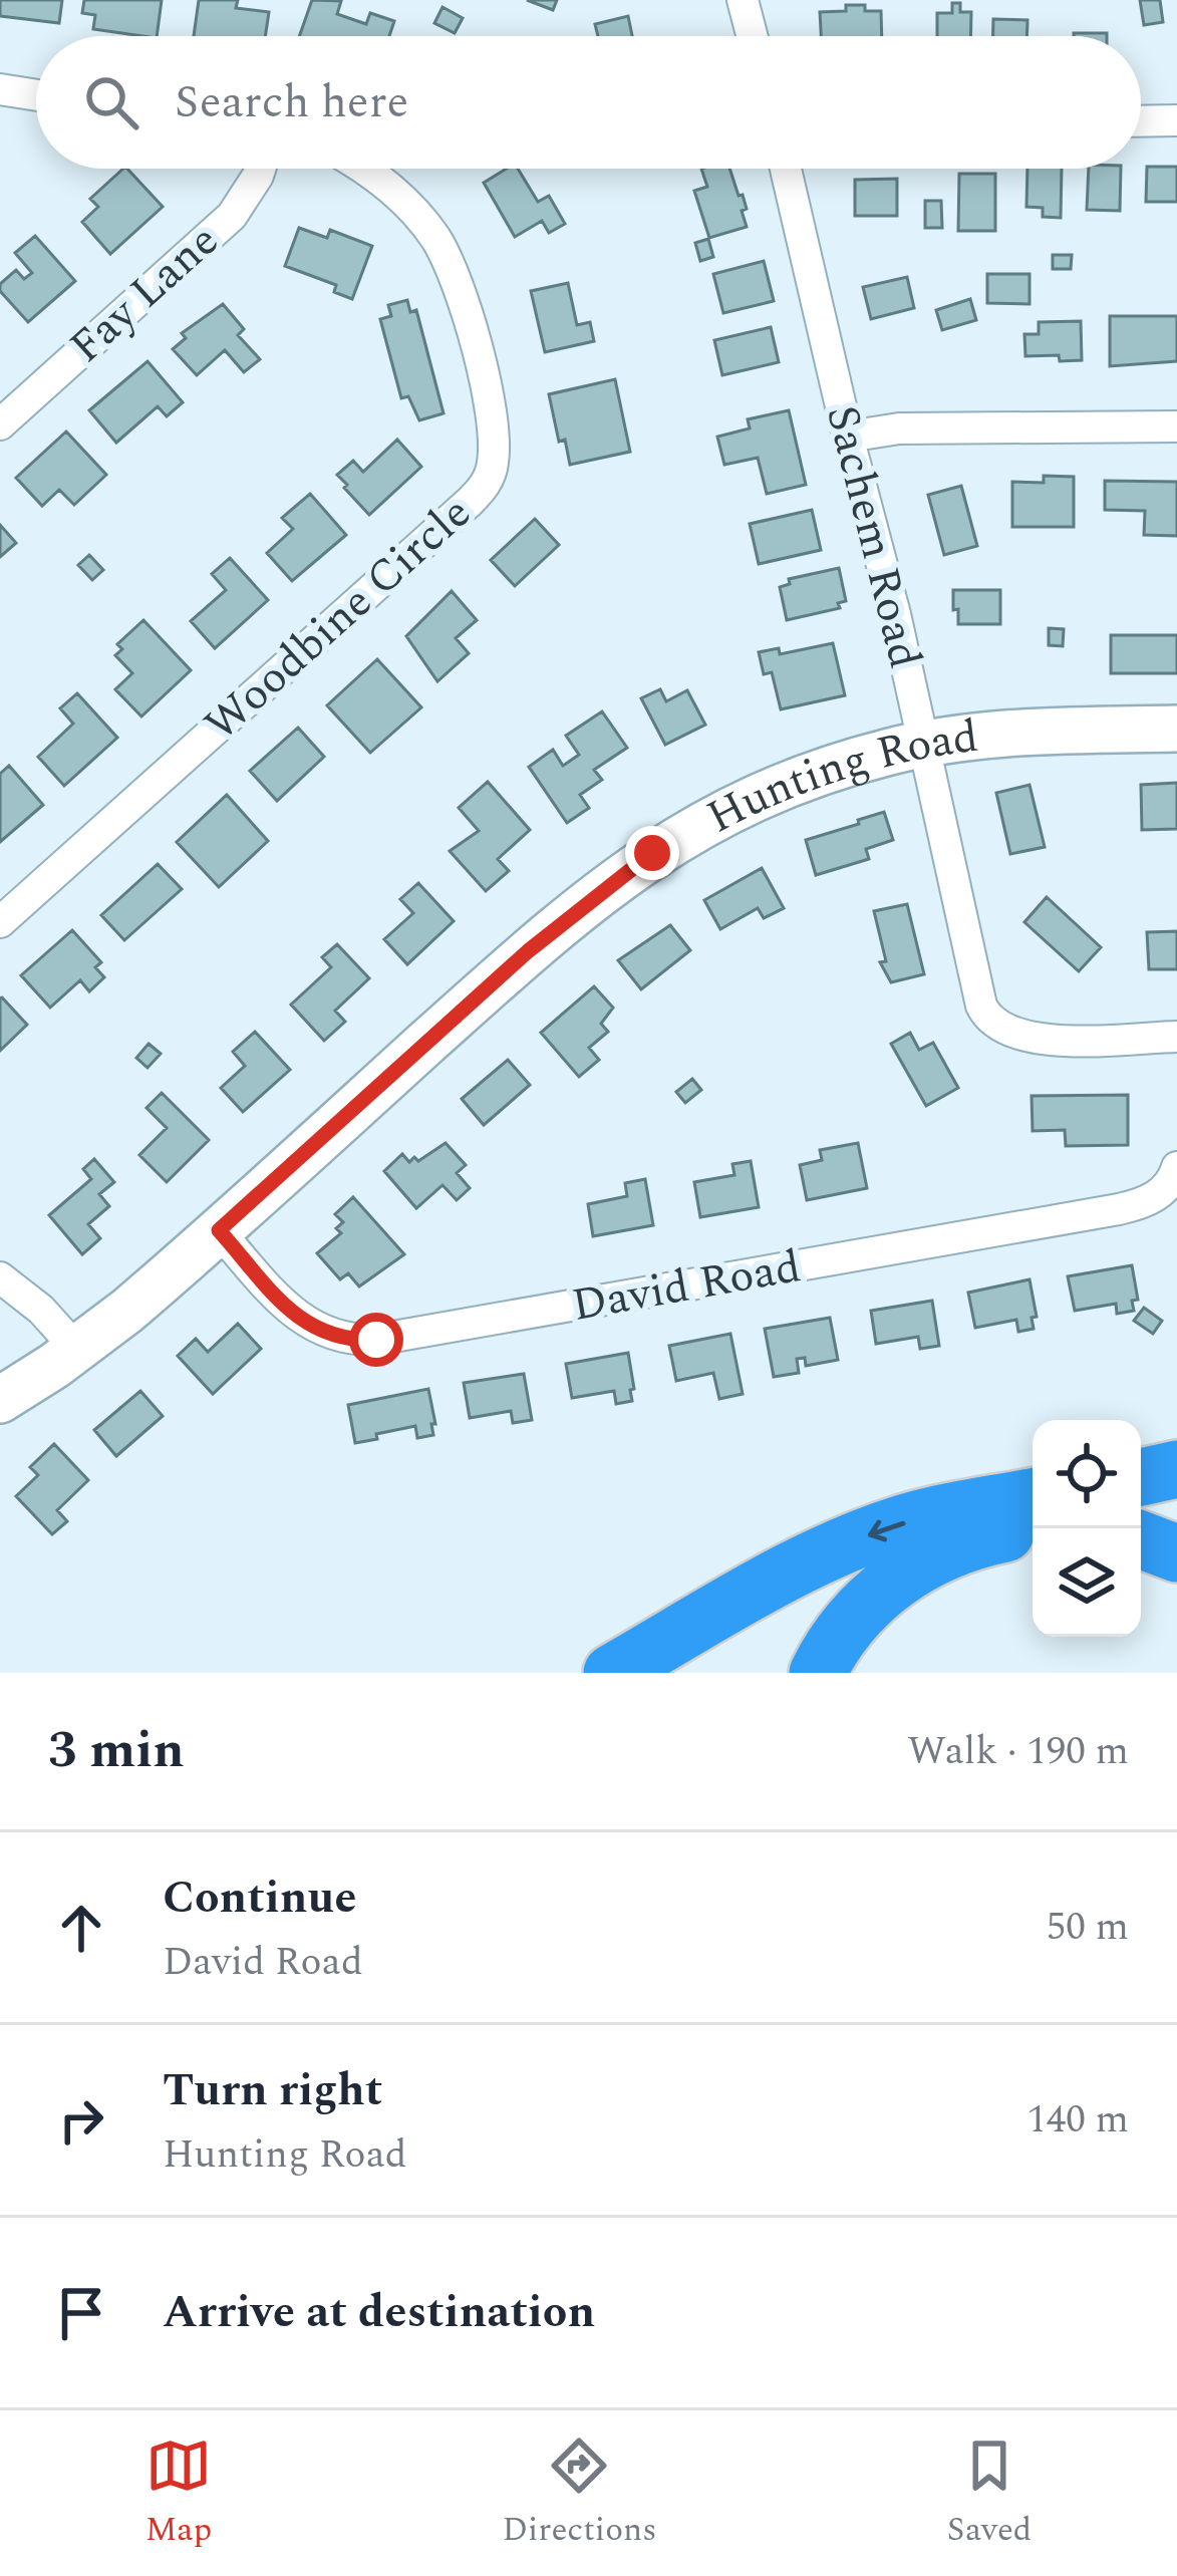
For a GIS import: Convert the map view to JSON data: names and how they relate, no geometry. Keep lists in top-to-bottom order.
{
  "streets": {
    "main road": ["Hunting Road"],
    "street": [
      "Fay Lane",
      "Sachem Road",
      "Woodbine Circle",
      "David Road"
    ]
  },
  "crossings": [
    ["Sachem Road", "Hunting Road"],
    ["Hunting Road", "David Road"]
  ],
  "page": {
    "search": "Search here",
    "heading": ["3 min", "Walk · 190 m"],
    "list": [
      ["Continue", "David Road", "50 m"],
      ["Turn right", "Hunting Road", "140 m"],
      "Arrive at destination"
    ],
    "nav": ["Map", "Directions", "Saved"]
  }
}
